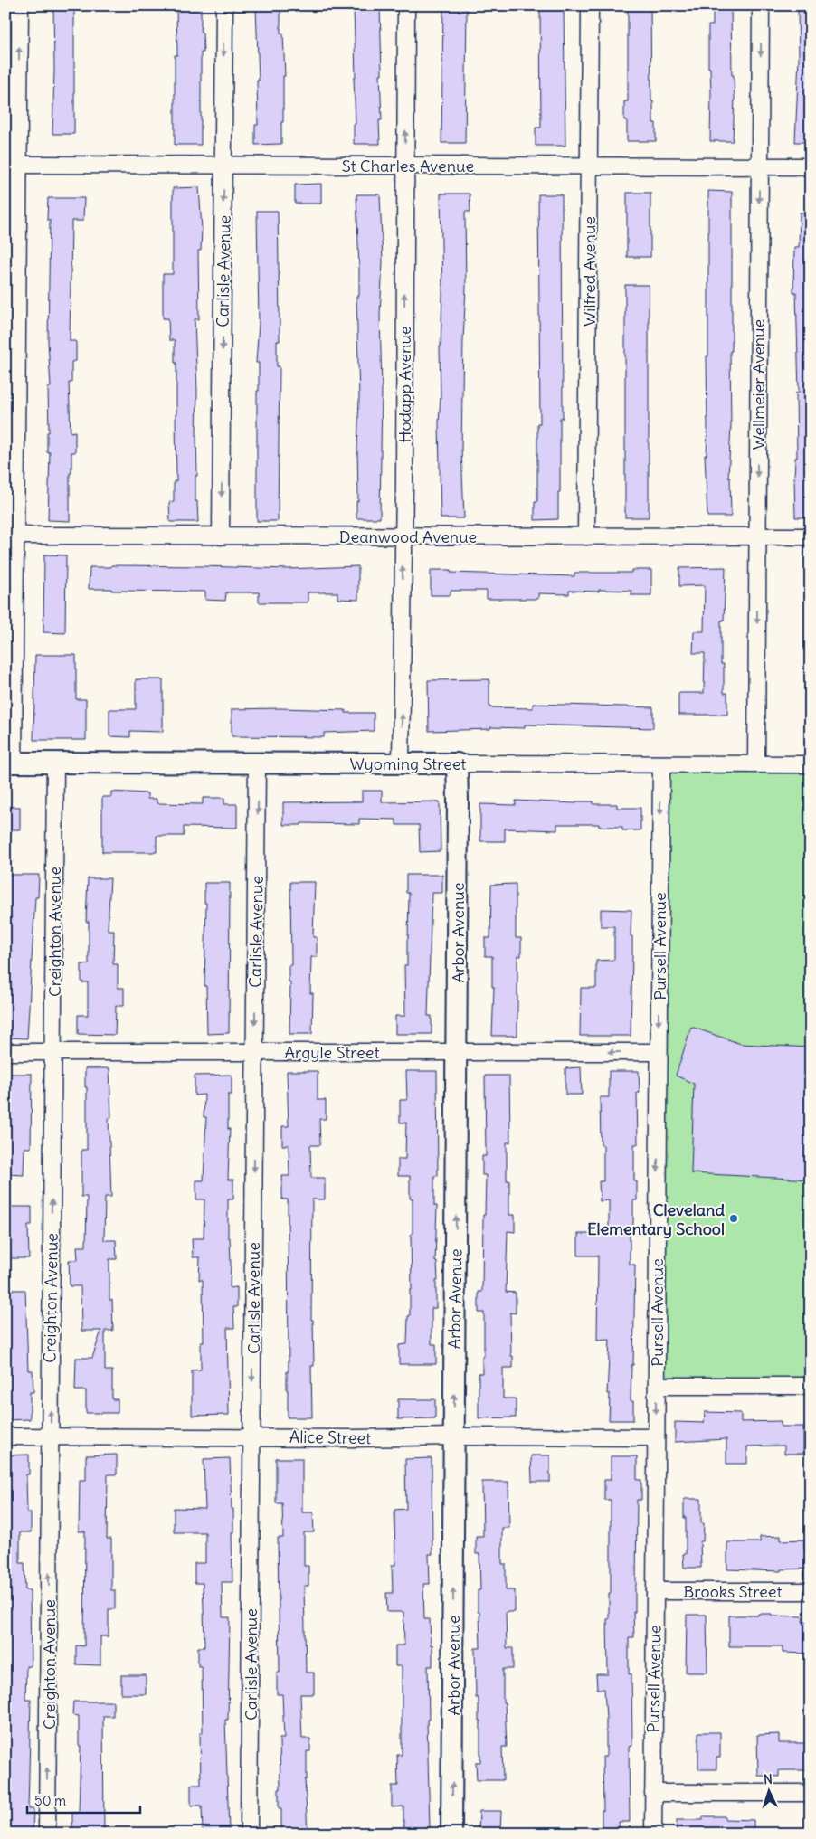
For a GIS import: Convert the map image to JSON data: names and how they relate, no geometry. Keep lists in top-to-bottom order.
{
  "streets": {
    "street": [
      "St Charles Avenue",
      "Carlisle Avenue",
      "Wilfred Avenue",
      "Hodapp Avenue",
      "Wellmeier Avenue",
      "Deanwood Avenue",
      "Wyoming Street",
      "Creighton Avenue",
      "Arbor Avenue",
      "Pursell Avenue",
      "Argyle Street",
      "Alice Street",
      "Brooks Street"
    ]
  },
  "crossings": [
    ["St Charles Avenue", "Carlisle Avenue"],
    ["St Charles Avenue", "Wilfred Avenue"],
    ["St Charles Avenue", "Hodapp Avenue"],
    ["St Charles Avenue", "Wellmeier Avenue"],
    ["Carlisle Avenue", "Deanwood Avenue"],
    ["Carlisle Avenue", "Wyoming Street"],
    ["Carlisle Avenue", "Argyle Street"],
    ["Carlisle Avenue", "Alice Street"],
    ["Wilfred Avenue", "Deanwood Avenue"],
    ["Hodapp Avenue", "Deanwood Avenue"],
    ["Hodapp Avenue", "Wyoming Street"],
    ["Wellmeier Avenue", "Deanwood Avenue"],
    ["Wellmeier Avenue", "Wyoming Street"],
    ["Wyoming Street", "Creighton Avenue"],
    ["Wyoming Street", "Arbor Avenue"],
    ["Wyoming Street", "Pursell Avenue"],
    ["Creighton Avenue", "Argyle Street"],
    ["Creighton Avenue", "Alice Street"],
    ["Arbor Avenue", "Argyle Street"],
    ["Arbor Avenue", "Alice Street"],
    ["Pursell Avenue", "Argyle Street"],
    ["Pursell Avenue", "Alice Street"],
    ["Pursell Avenue", "Brooks Street"]
  ],
  "one_way": [
    "Carlisle Avenue",
    "Hodapp Avenue",
    "Wellmeier Avenue",
    "Creighton Avenue",
    "Arbor Avenue",
    "Pursell Avenue"
  ],
  "places": ["Cleveland Elementary School"],
  "scale_bar": "50 m",
  "north": "top"
}
